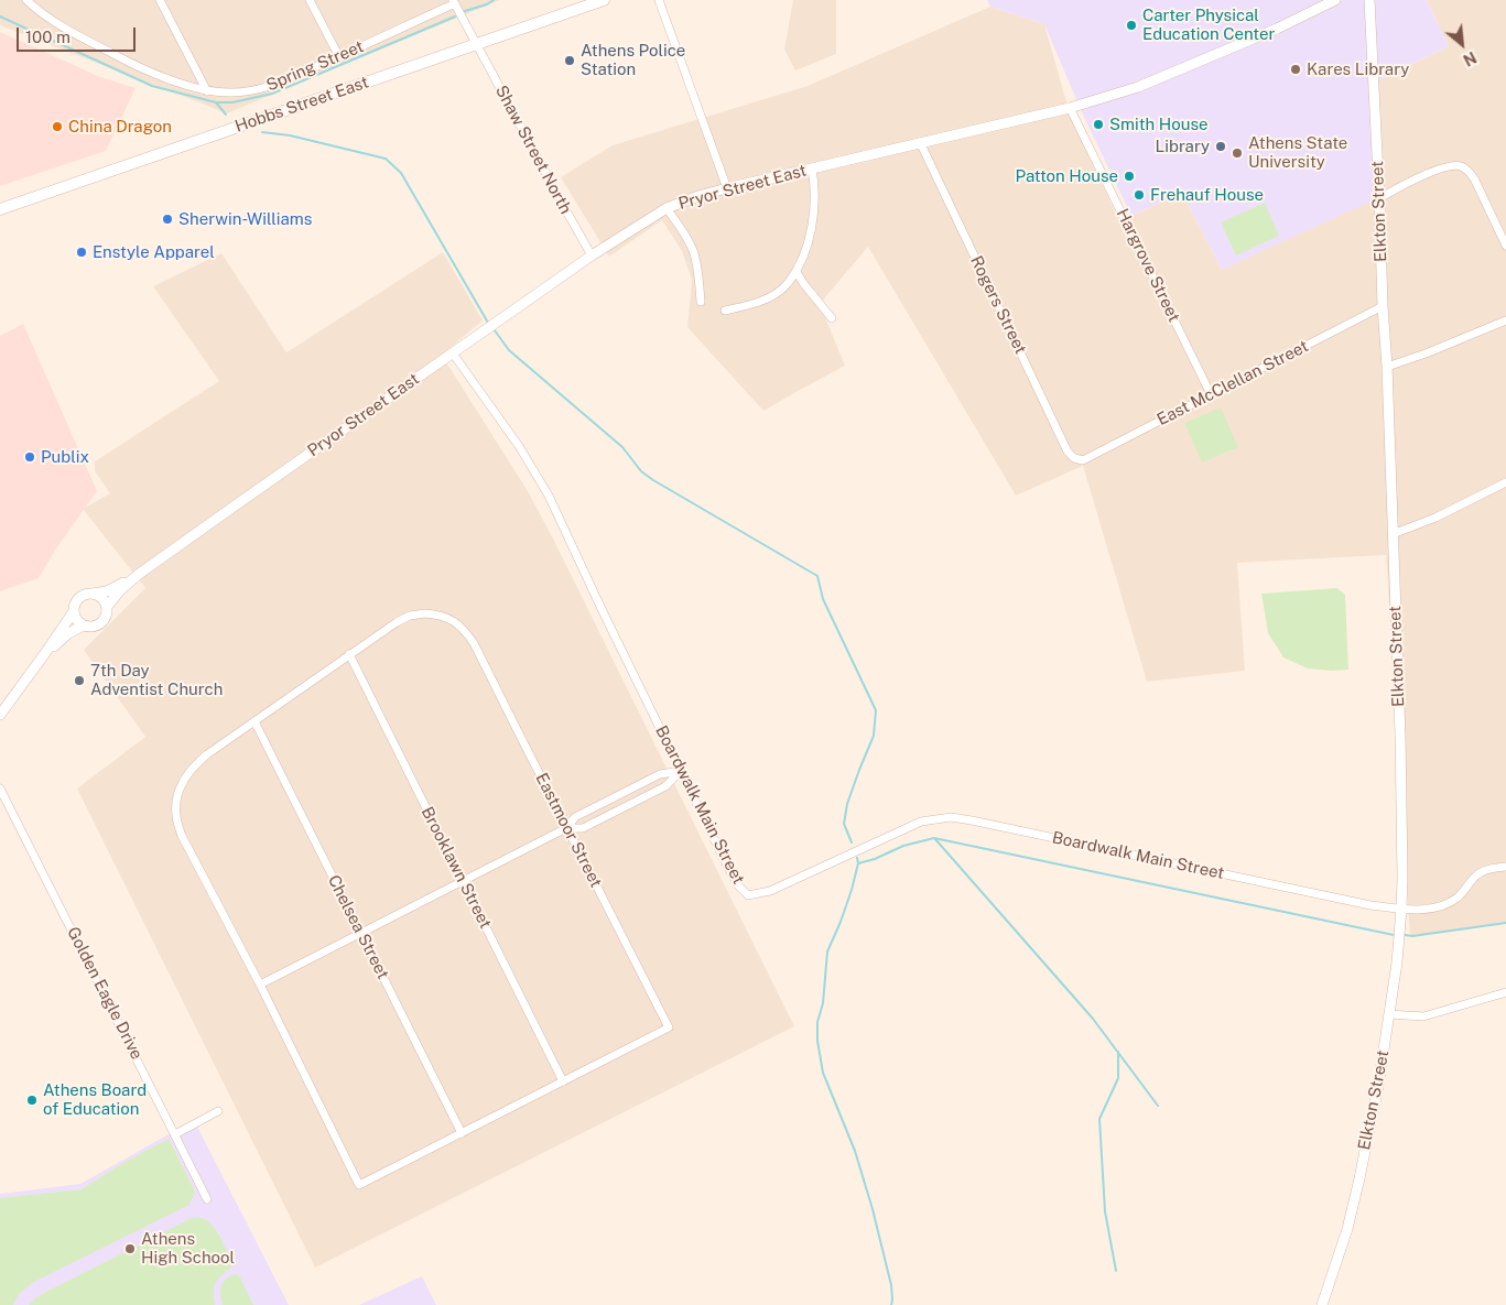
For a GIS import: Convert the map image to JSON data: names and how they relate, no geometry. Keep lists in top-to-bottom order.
{
  "streets": {
    "main road": ["Hobbs Street East"],
    "street": [
      "Spring Street",
      "Shaw Street North",
      "Pryor Street East",
      "Elkton Street",
      "Hargrove Street",
      "Rogers Street",
      "East McClellan Street",
      "Boardwalk Main Street",
      "Eastmoor Street",
      "Brooklawn Street",
      "Chelsea Street",
      "Golden Eagle Drive"
    ]
  },
  "crossings": [
    ["Spring Street", "Shaw Street North"],
    ["Hobbs Street East", "Shaw Street North"],
    ["Shaw Street North", "Pryor Street East"],
    ["Pryor Street East", "Hargrove Street"],
    ["Pryor Street East", "Rogers Street"],
    ["Pryor Street East", "Boardwalk Main Street"],
    ["Elkton Street", "East McClellan Street"],
    ["Elkton Street", "Boardwalk Main Street"],
    ["Hargrove Street", "East McClellan Street"],
    ["Rogers Street", "East McClellan Street"],
    ["Eastmoor Street", "Brooklawn Street"],
    ["Eastmoor Street", "Chelsea Street"]
  ],
  "places": [
    "Carter Physical Education Center",
    "Athens Police Station",
    "Kares Library",
    "Smith House",
    "China Dragon",
    "Library",
    "Athens State University",
    "Patton House",
    "Frehauf House",
    "Sherwin-Williams",
    "Enstyle Apparel",
    "Publix",
    "7th Day Adventist Church",
    "Athens Board of Education",
    "Athens High School"
  ],
  "scale_bar": "100 m",
  "north": "bottom right"
}
